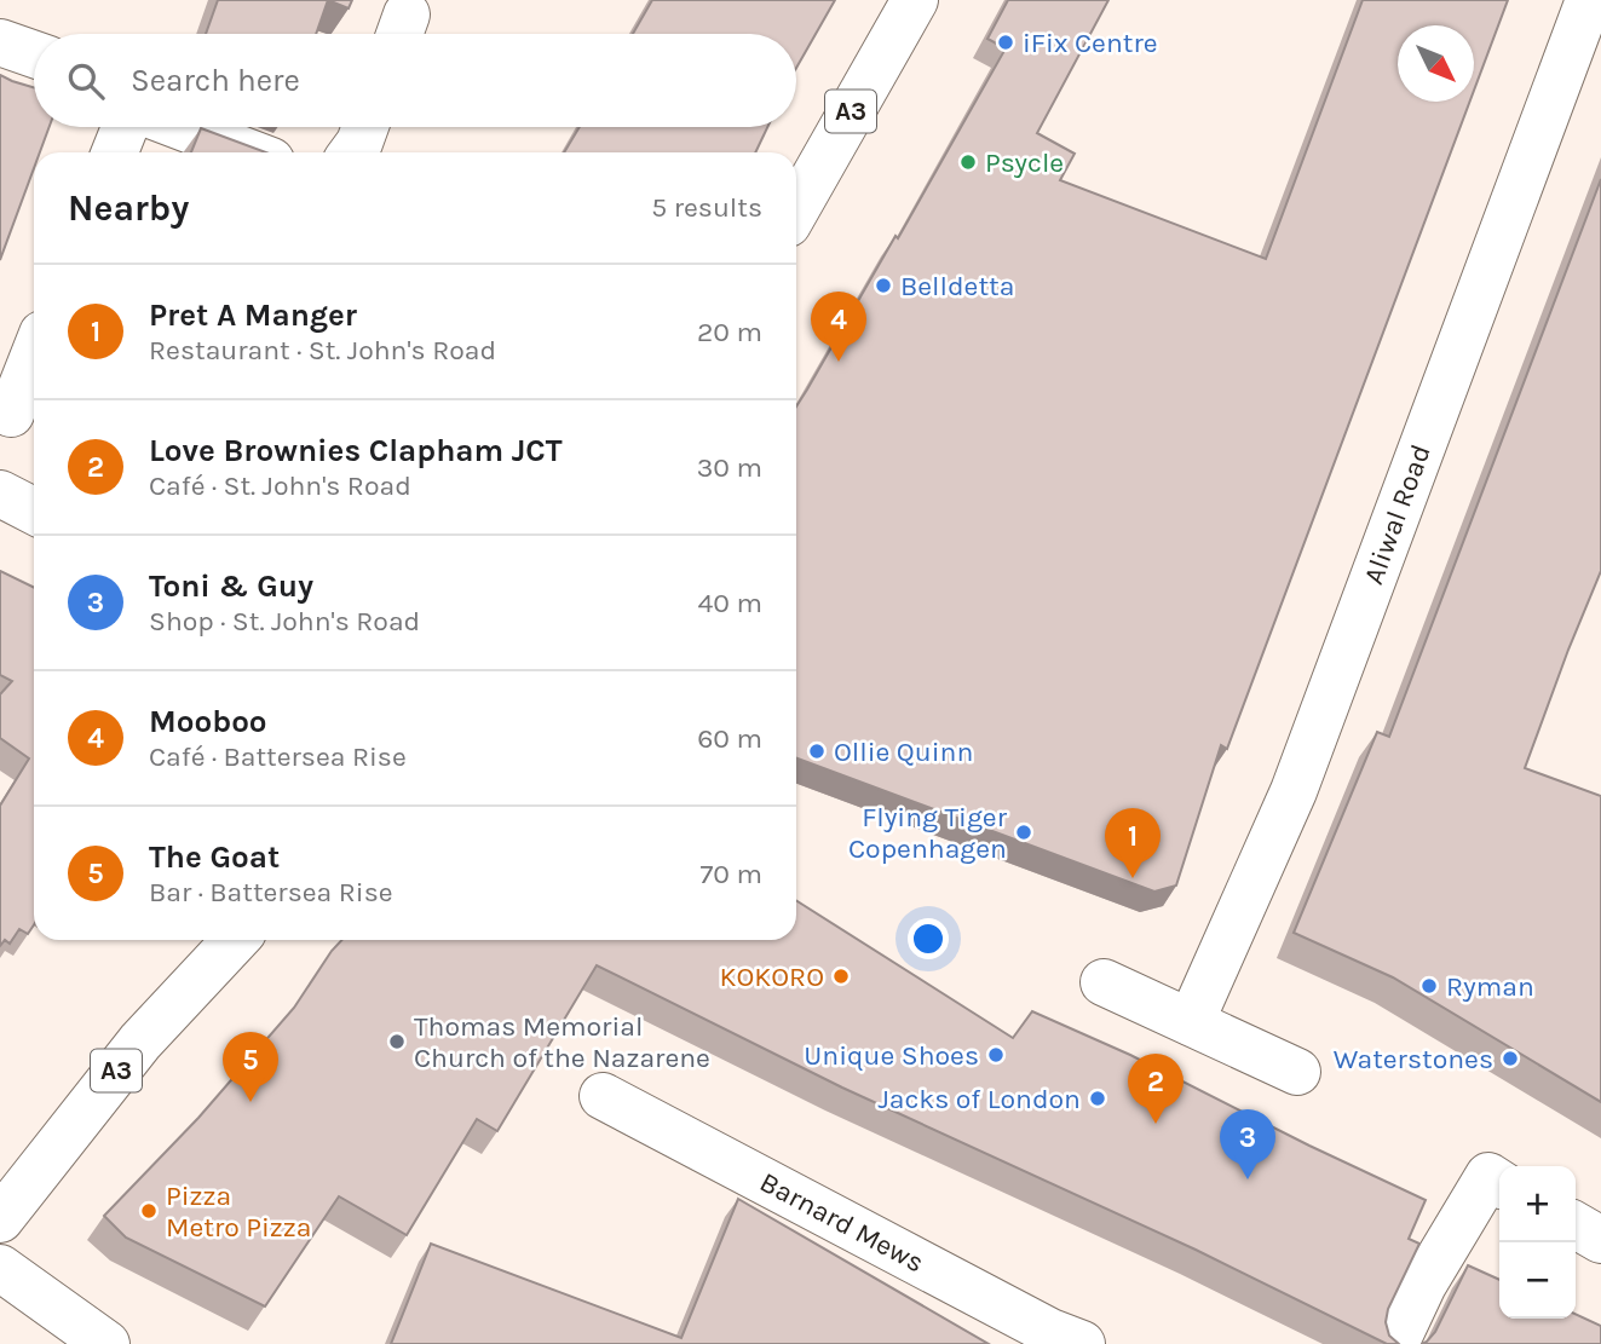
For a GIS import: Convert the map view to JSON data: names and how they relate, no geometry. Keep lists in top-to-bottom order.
{
  "streets": {
    "main road": ["A3", "Aliwal Road", "Barnard Mews"]
  },
  "places": [
    "iFix Centre",
    "Psycle",
    "Belldetta",
    "Ollie Quinn",
    "Flying Tiger Copenhagen",
    "KOKORO",
    "Ryman",
    "Thomas Memorial Church of the Nazarene",
    "Unique Shoes",
    "Waterstones",
    "Jacks of London",
    "Pizza Metro Pizza"
  ],
  "north": "bottom right",
  "page": {
    "search": "Search here",
    "heading": ["Nearby", "5 results"],
    "list": [
      {
        "mark": "1",
        "name": "Pret A Manger",
        "note": "Restaurant · St. John's Road",
        "value": "20 m"
      },
      {
        "mark": "2",
        "name": "Love Brownies Clapham JCT",
        "note": "Café · St. John's Road",
        "value": "30 m"
      },
      {
        "mark": "3",
        "name": "Toni & Guy",
        "note": "Shop · St. John's Road",
        "value": "40 m"
      },
      {
        "mark": "4",
        "name": "Mooboo",
        "note": "Café · Battersea Rise",
        "value": "60 m"
      },
      {
        "mark": "5",
        "name": "The Goat",
        "note": "Bar · Battersea Rise",
        "value": "70 m"
      }
    ],
    "pins": [
      "4",
      "1",
      "5",
      "2",
      "3"
    ],
    "map_buttons": ["+", "−"]
  }
}
